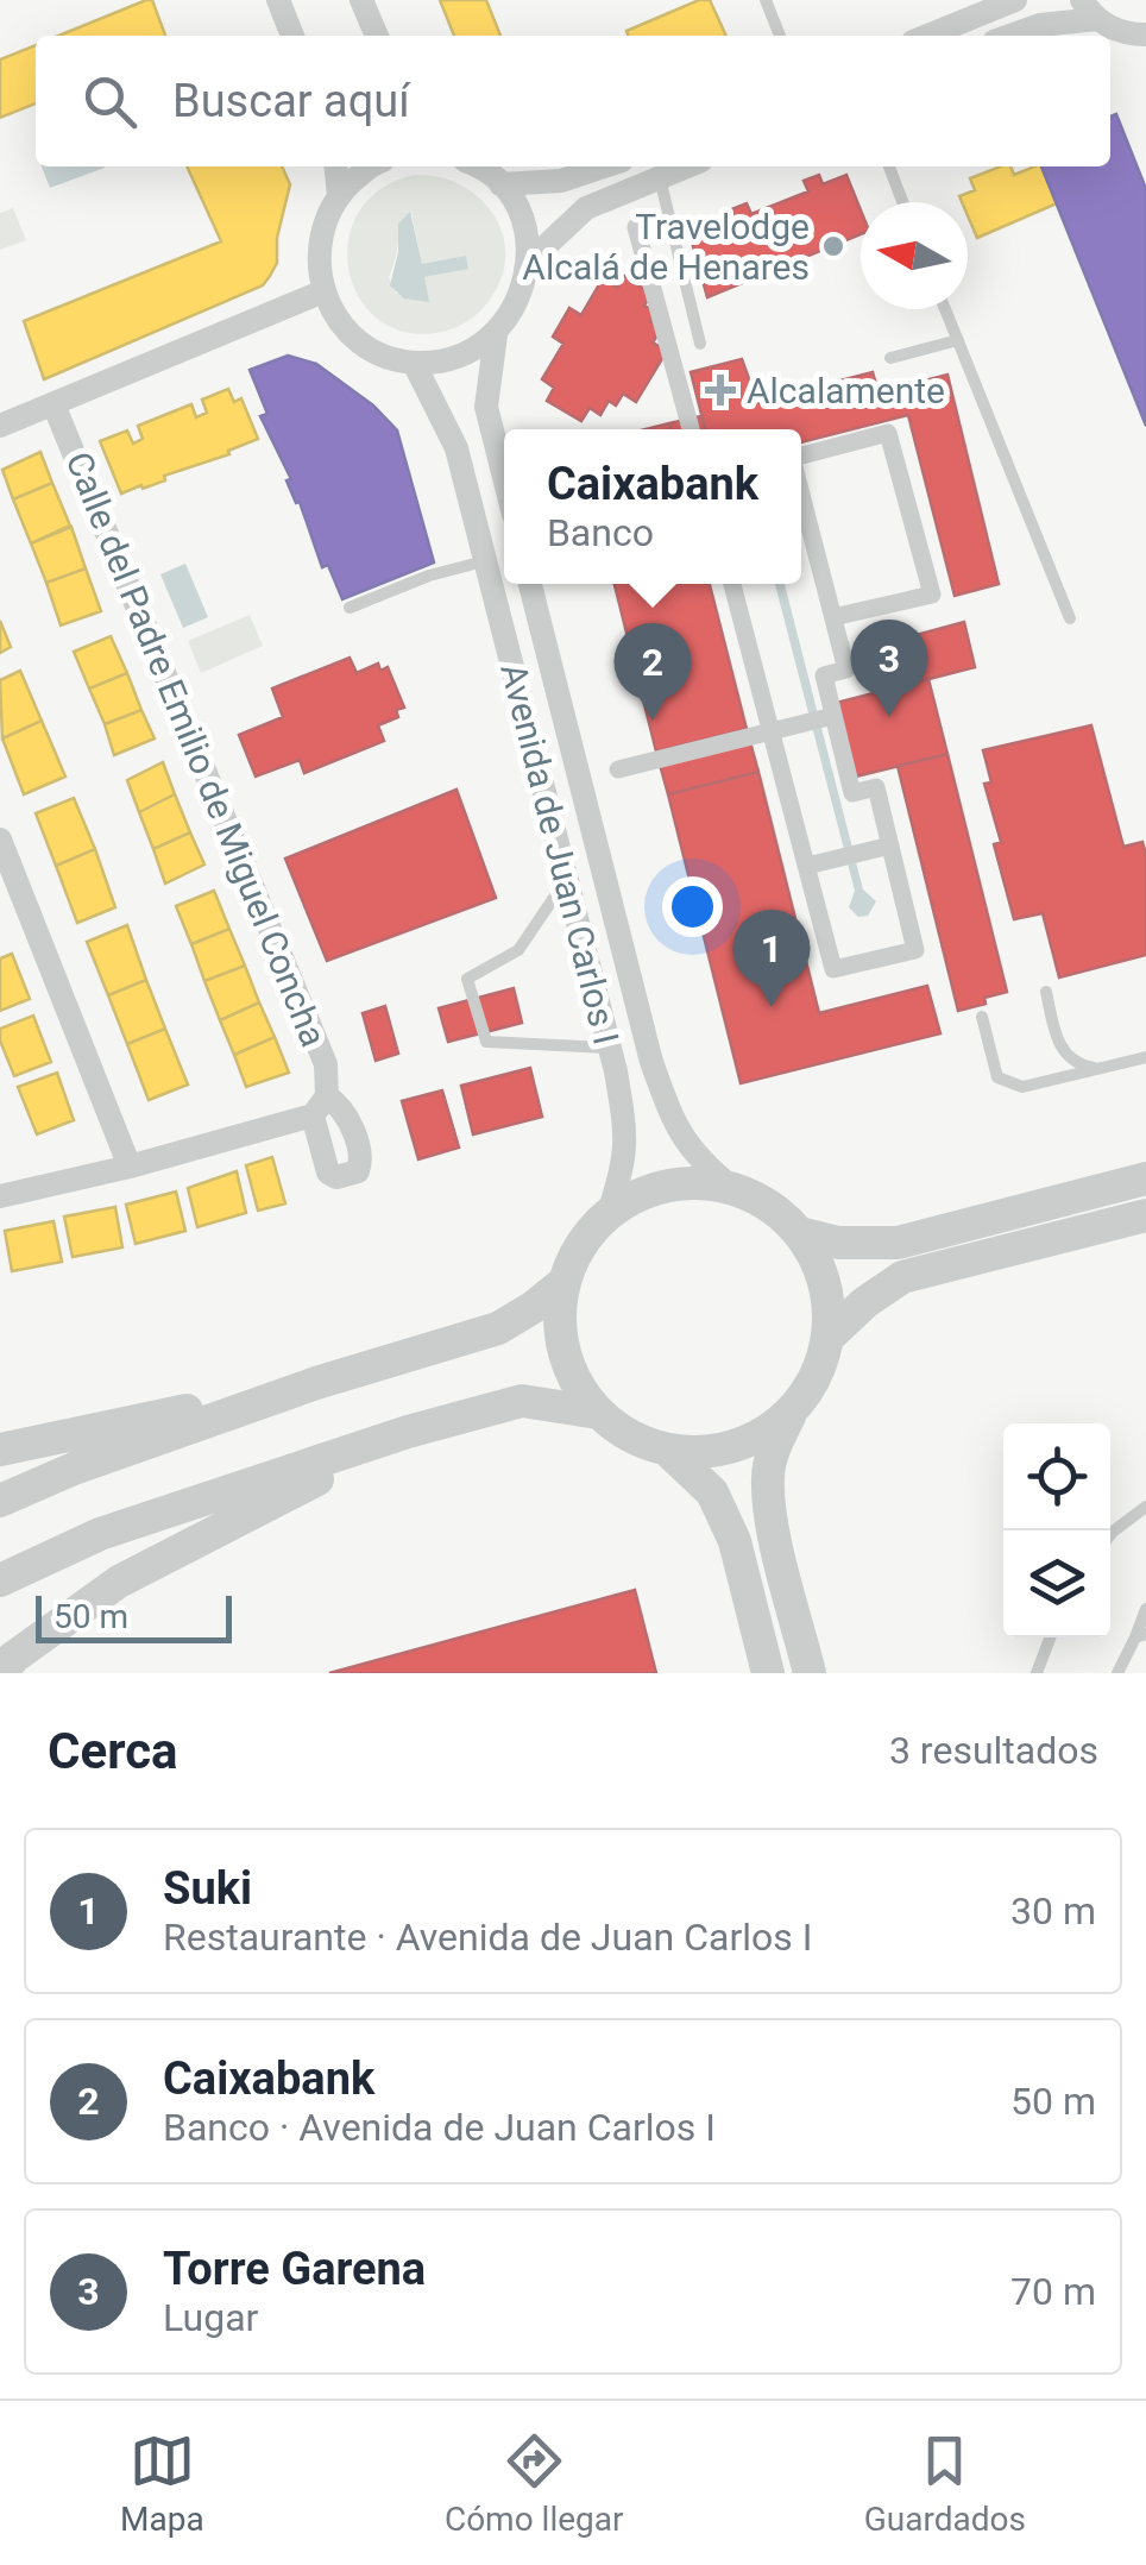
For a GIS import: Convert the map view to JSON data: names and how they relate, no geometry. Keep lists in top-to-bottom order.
{
  "streets": {
    "street": ["Calle del Padre Emilio de Miguel Concha", "Avenida de Juan Carlos I"]
  },
  "places": {
    "other": ["Travelodge Alcalá de Henares"],
    "health": ["Alcalamente"]
  },
  "scale_bar": "50 m",
  "north": "left",
  "page": {
    "search": "Buscar aquí",
    "popup": ["Caixabank", "Banco"],
    "pins": ["3", "2", "1"],
    "scale": "50 m",
    "heading": ["Cerca", "3 resultados"],
    "list": [
      {
        "mark": "1",
        "name": "Suki",
        "note": "Restaurante · Avenida de Juan Carlos I",
        "value": "30 m"
      },
      {
        "mark": "2",
        "name": "Caixabank",
        "note": "Banco · Avenida de Juan Carlos I",
        "value": "50 m"
      },
      {
        "mark": "3",
        "name": "Torre Garena",
        "note": "Lugar",
        "value": "70 m"
      }
    ],
    "nav": ["Mapa", "Cómo llegar", "Guardados"]
  }
}
